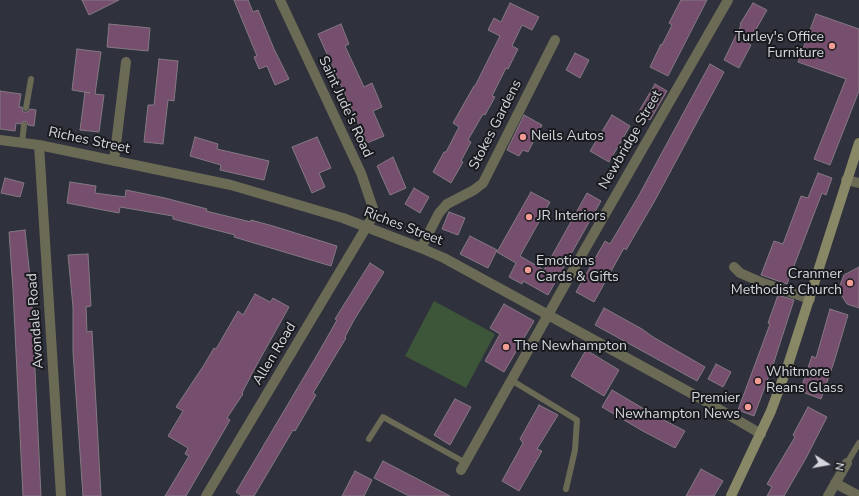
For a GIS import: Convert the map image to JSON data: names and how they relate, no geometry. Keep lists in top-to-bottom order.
{
  "streets": {
    "street": [
      "Saint Jude's Road",
      "Stokes Gardens",
      "Newbridge Street",
      "Riches Street",
      "Avondale Road",
      "Allen Road"
    ]
  },
  "crossings": [
    ["Saint Jude's Road", "Riches Street"],
    ["Saint Jude's Road", "Allen Road"],
    ["Stokes Gardens", "Riches Street"],
    ["Newbridge Street", "Riches Street"],
    ["Riches Street", "Avondale Road"],
    ["Riches Street", "Allen Road"]
  ],
  "places": [
    "Turley's Office Furniture",
    "Neils Autos",
    "JR Interiors",
    "Emotions Cards & Gifts",
    "Cranmer Methodist Church",
    "The Newhampton",
    "Whitmore Reans Glass",
    "Premier Newhampton News"
  ],
  "north": "right"
}
